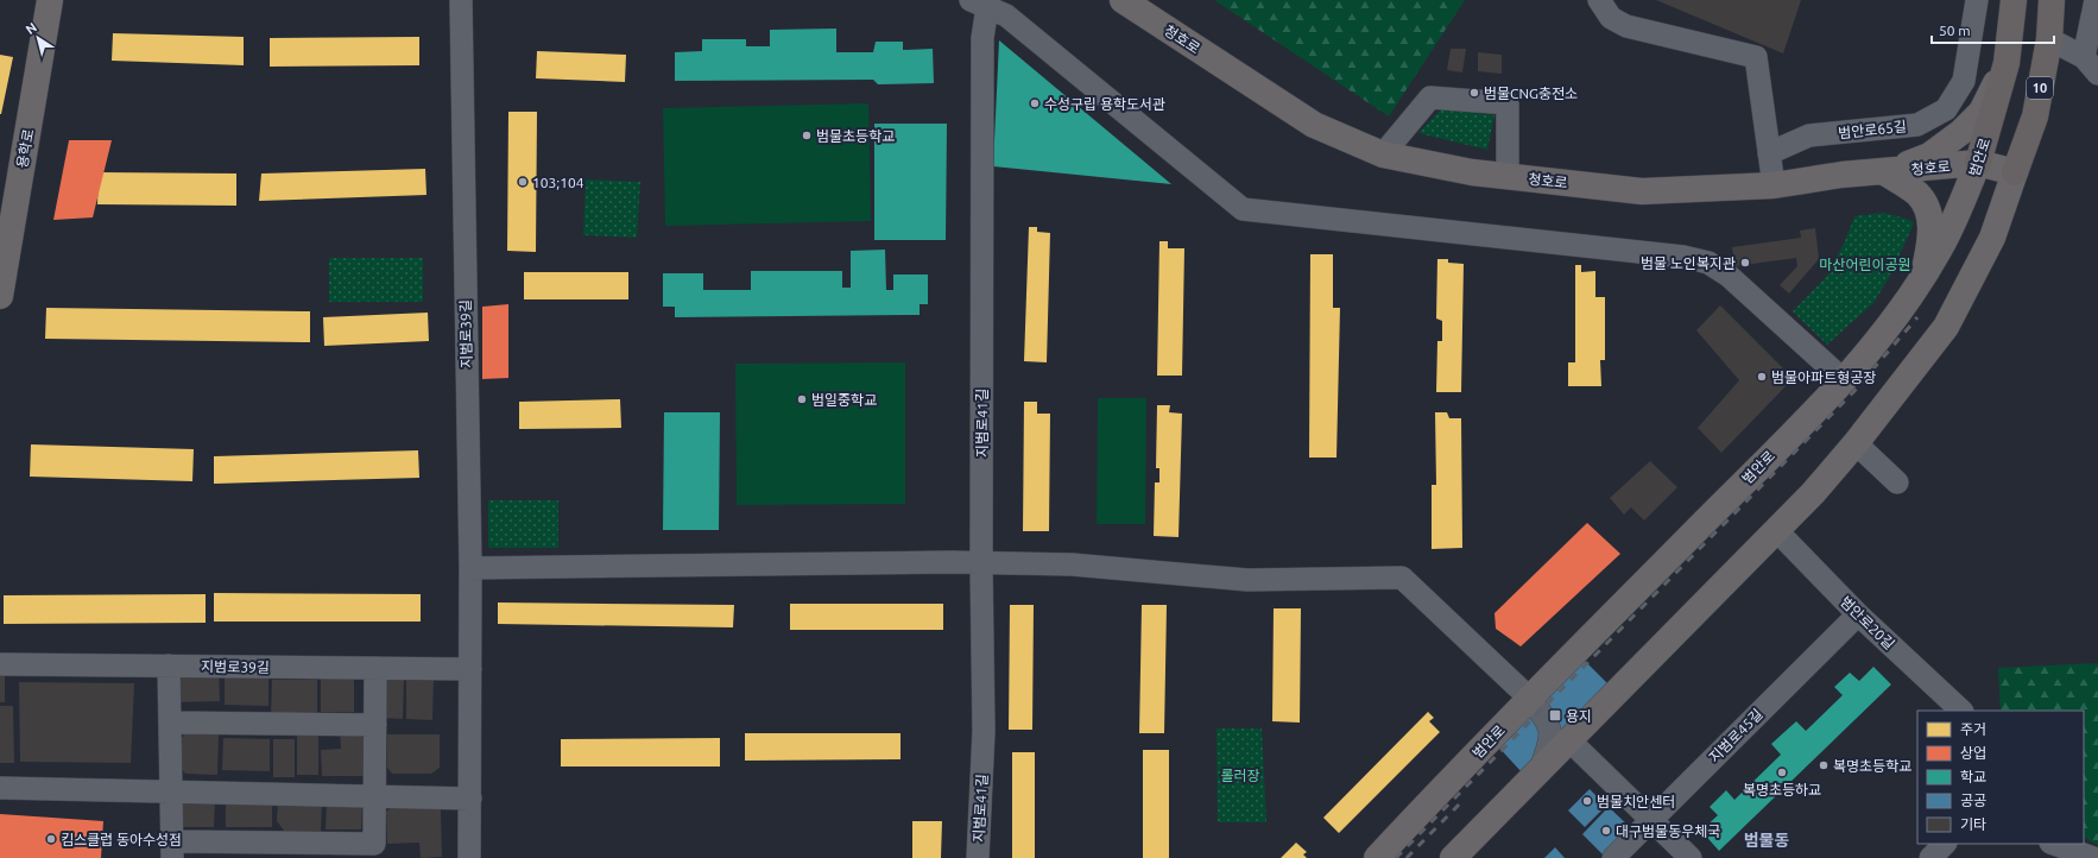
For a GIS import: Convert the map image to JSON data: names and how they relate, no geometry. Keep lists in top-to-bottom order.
{
  "streets": {
    "highway": ["10", "범안로"],
    "main road": ["청호로", "용학로"],
    "street": [
      "범안로65길",
      "지범로39길",
      "지범로41길",
      "범안로20길",
      "지범로45길"
    ]
  },
  "crossings": [
    ["청호로", "10"],
    ["청호로", "범안로"],
    ["10", "범안로20길"],
    ["범안로20길", "지범로45길"]
  ],
  "districts": ["범물동"],
  "parks": ["마산어린이공원", "롤러장"],
  "places": {
    "other": [
      "범물CNG충전소",
      "수성구립 용학도서관",
      "범물초등학교",
      "103;104",
      "범물 노인복지관",
      "범물아파트형공장",
      "범일중학교",
      "복명초등학교",
      "복명초등하교",
      "범물치안센터",
      "대구범물동우체국",
      "킴스클럽 동아수성점"
    ],
    "transit": ["용지"]
  },
  "legend": [
    "주거",
    "상업",
    "학교",
    "공공",
    "기타"
  ],
  "scale_bar": "50 m",
  "north": "top left"
}
